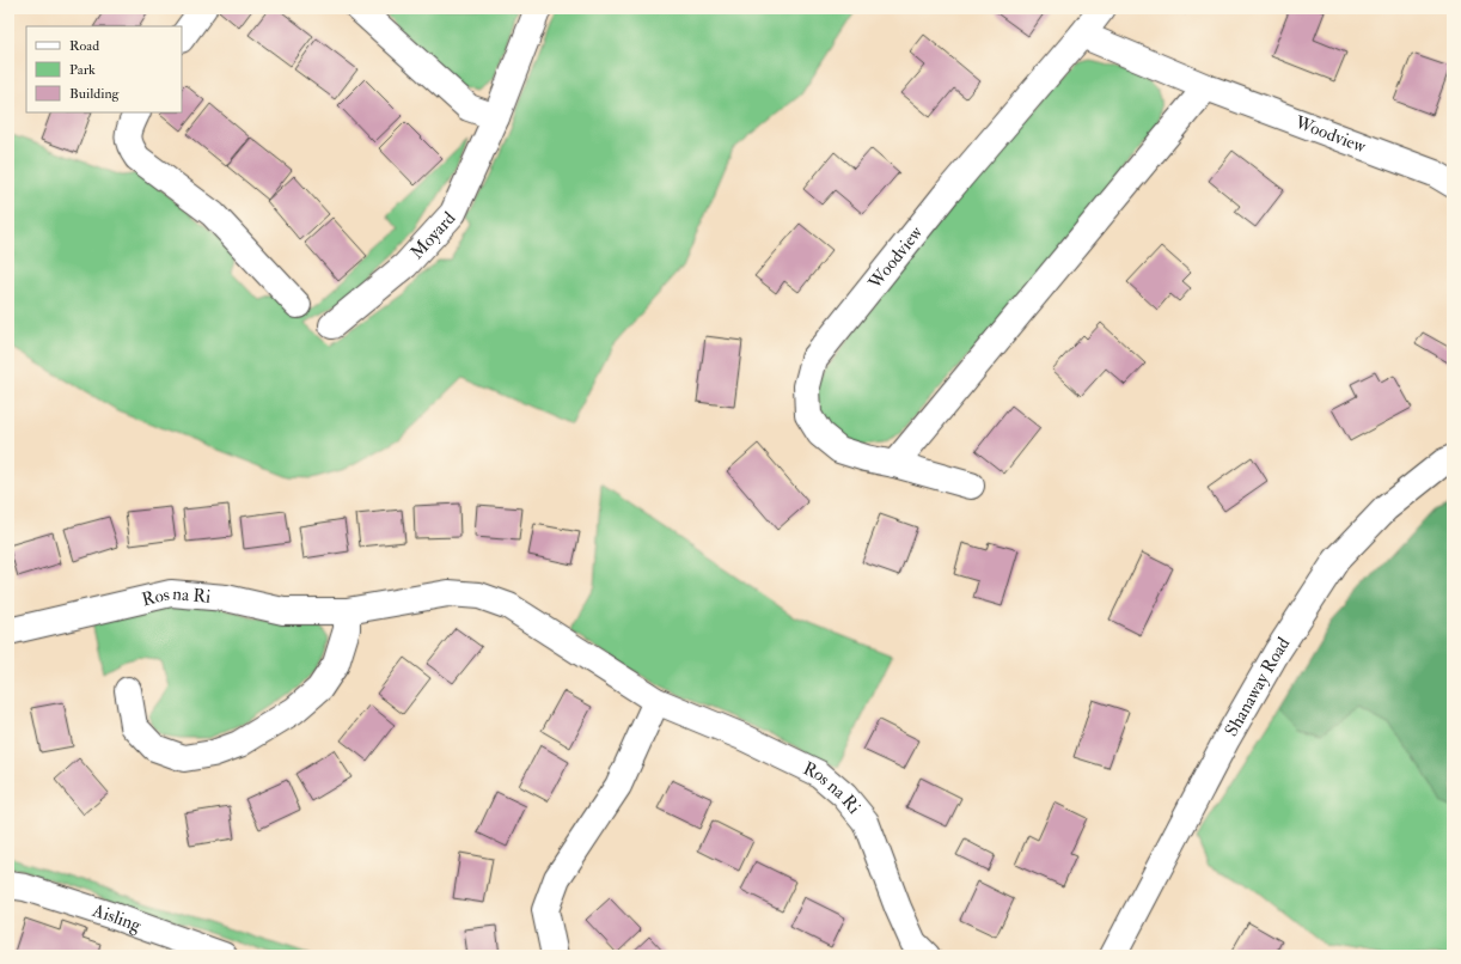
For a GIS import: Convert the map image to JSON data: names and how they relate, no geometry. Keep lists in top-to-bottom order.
{
  "streets": {
    "street": [
      "Woodview",
      "Moyard",
      "Ros na Ri",
      "Shanaway Road",
      "Aisling"
    ]
  },
  "legend": ["Road", "Park", "Building"]
}
